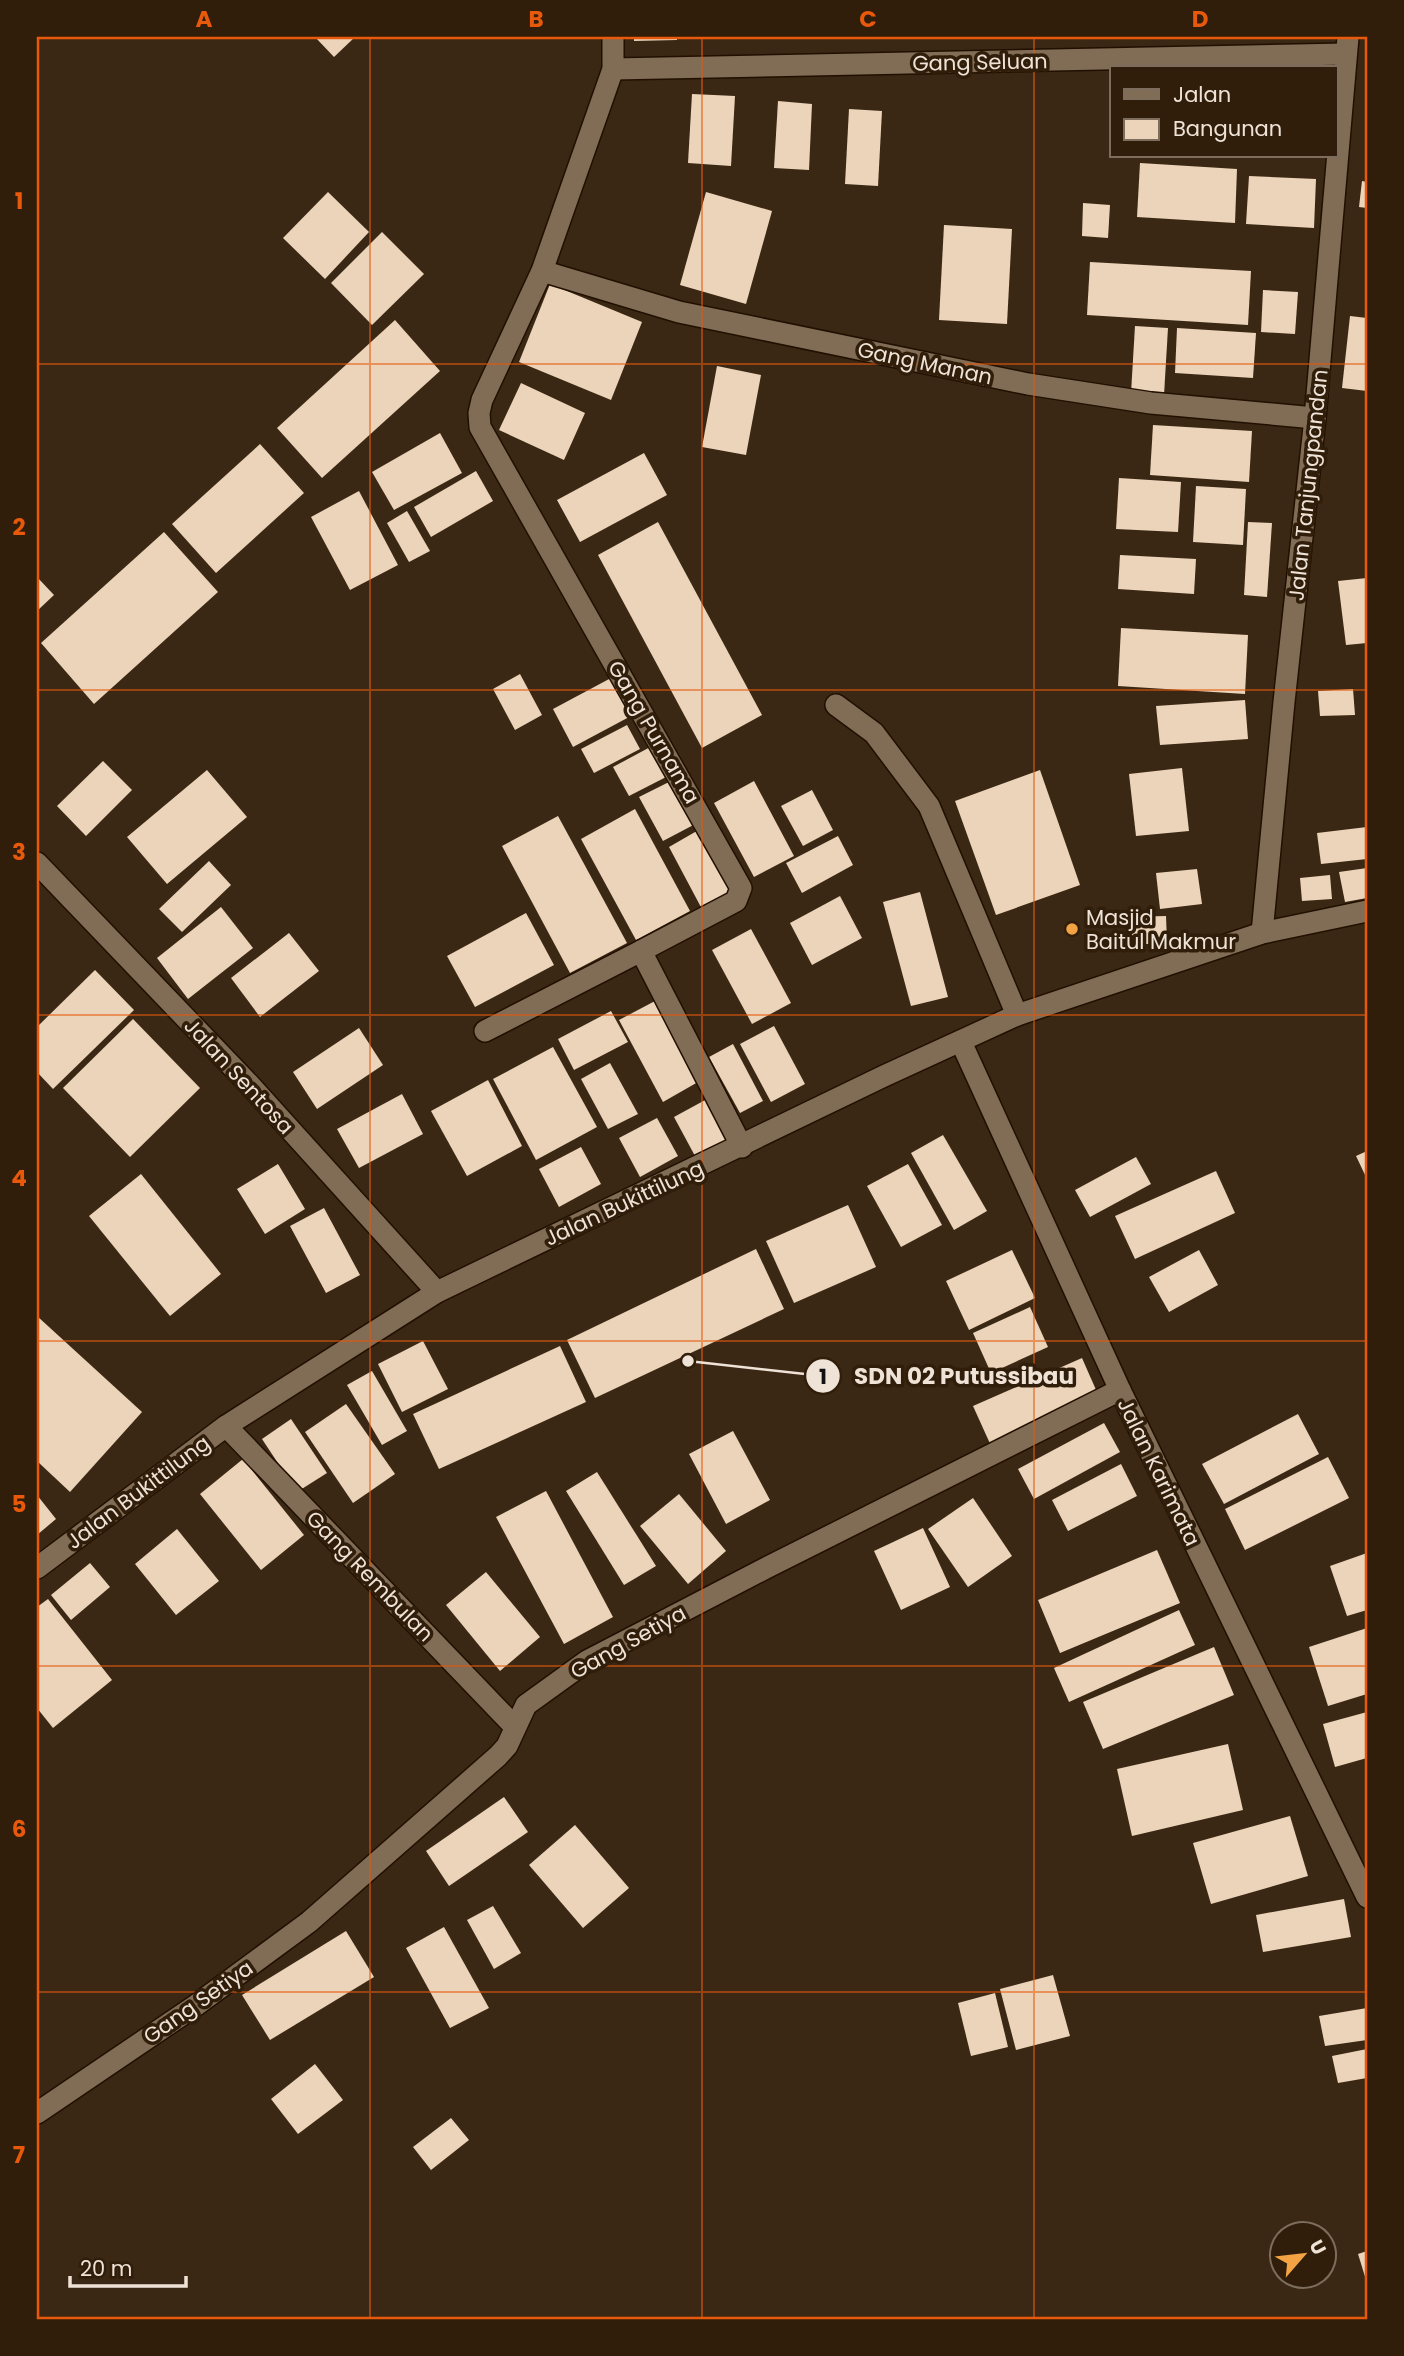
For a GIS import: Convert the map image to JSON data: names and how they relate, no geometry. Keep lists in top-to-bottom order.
{
  "streets": {
    "street": [
      "Gang Seluan",
      "Gang Manan",
      "Jalan Tanjungpandan",
      "Gang Purnama",
      "Jalan Sentosa",
      "Jalan Bukittilung",
      "Jalan Karimata",
      "Gang Rembulan",
      "Gang Setiya"
    ]
  },
  "crossings": [
    ["Gang Seluan", "Jalan Tanjungpandan"],
    ["Gang Manan", "Jalan Tanjungpandan"],
    ["Gang Manan", "Gang Purnama"],
    ["Jalan Tanjungpandan", "Jalan Bukittilung"],
    ["Jalan Sentosa", "Jalan Bukittilung"],
    ["Jalan Bukittilung", "Jalan Karimata"],
    ["Jalan Bukittilung", "Gang Rembulan"],
    ["Jalan Karimata", "Gang Setiya"],
    ["Gang Rembulan", "Gang Setiya"]
  ],
  "places": ["Masjid Baitul Makmur", "SDN 02 Putussibau"],
  "legend": ["Jalan", "Bangunan"],
  "scale_bar": "20 m",
  "north": "top right",
  "grid": {
    "columns": [
      "A",
      "B",
      "C",
      "D"
    ],
    "rows": [
      "1",
      "2",
      "3",
      "4",
      "5",
      "6",
      "7"
    ]
  }
}
